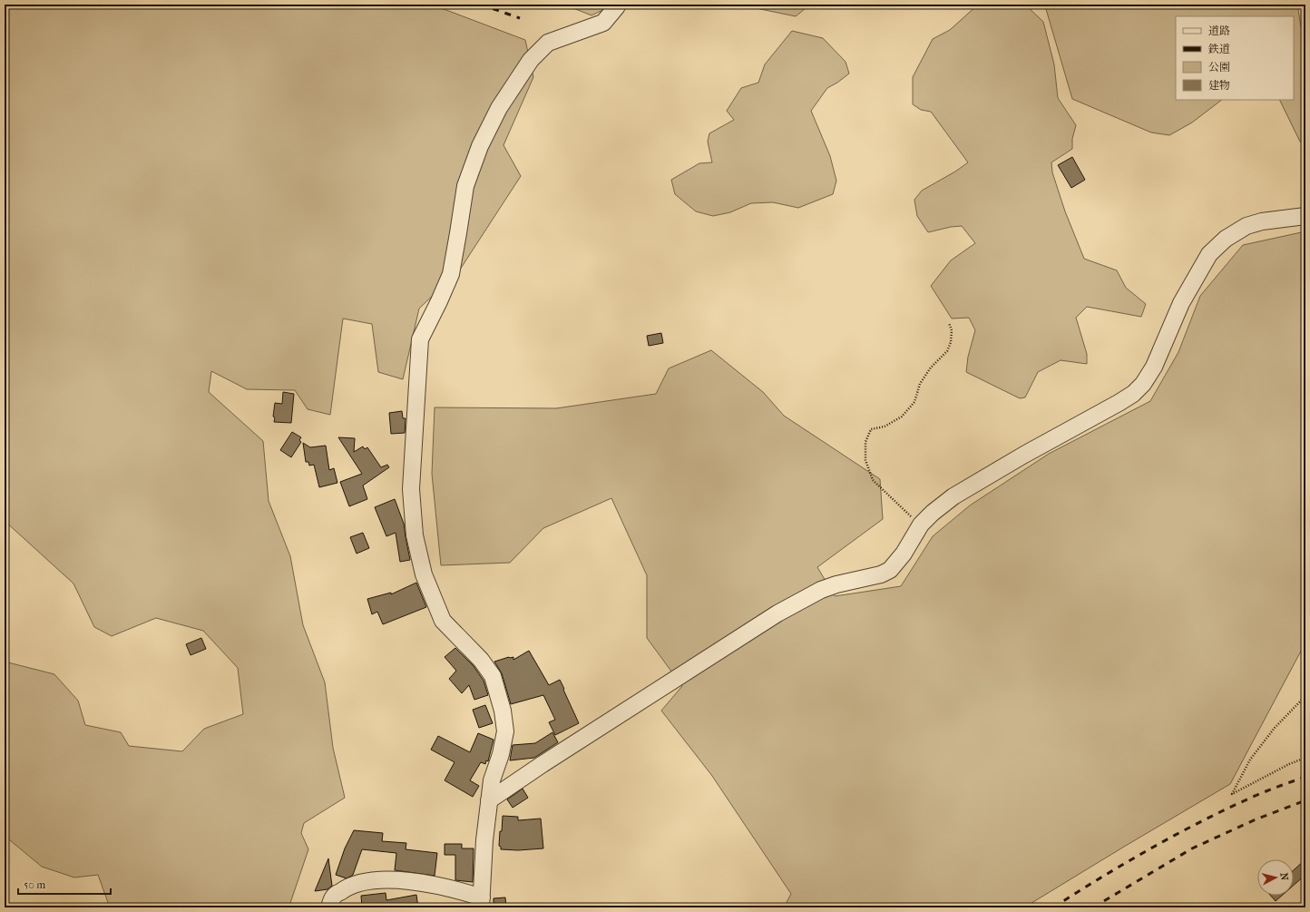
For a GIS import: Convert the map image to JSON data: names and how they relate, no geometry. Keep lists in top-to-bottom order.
{
  "legend": [
    "道路",
    "鉄道",
    "公園",
    "建物"
  ],
  "scale_bar": "50 m",
  "north": "right"
}
